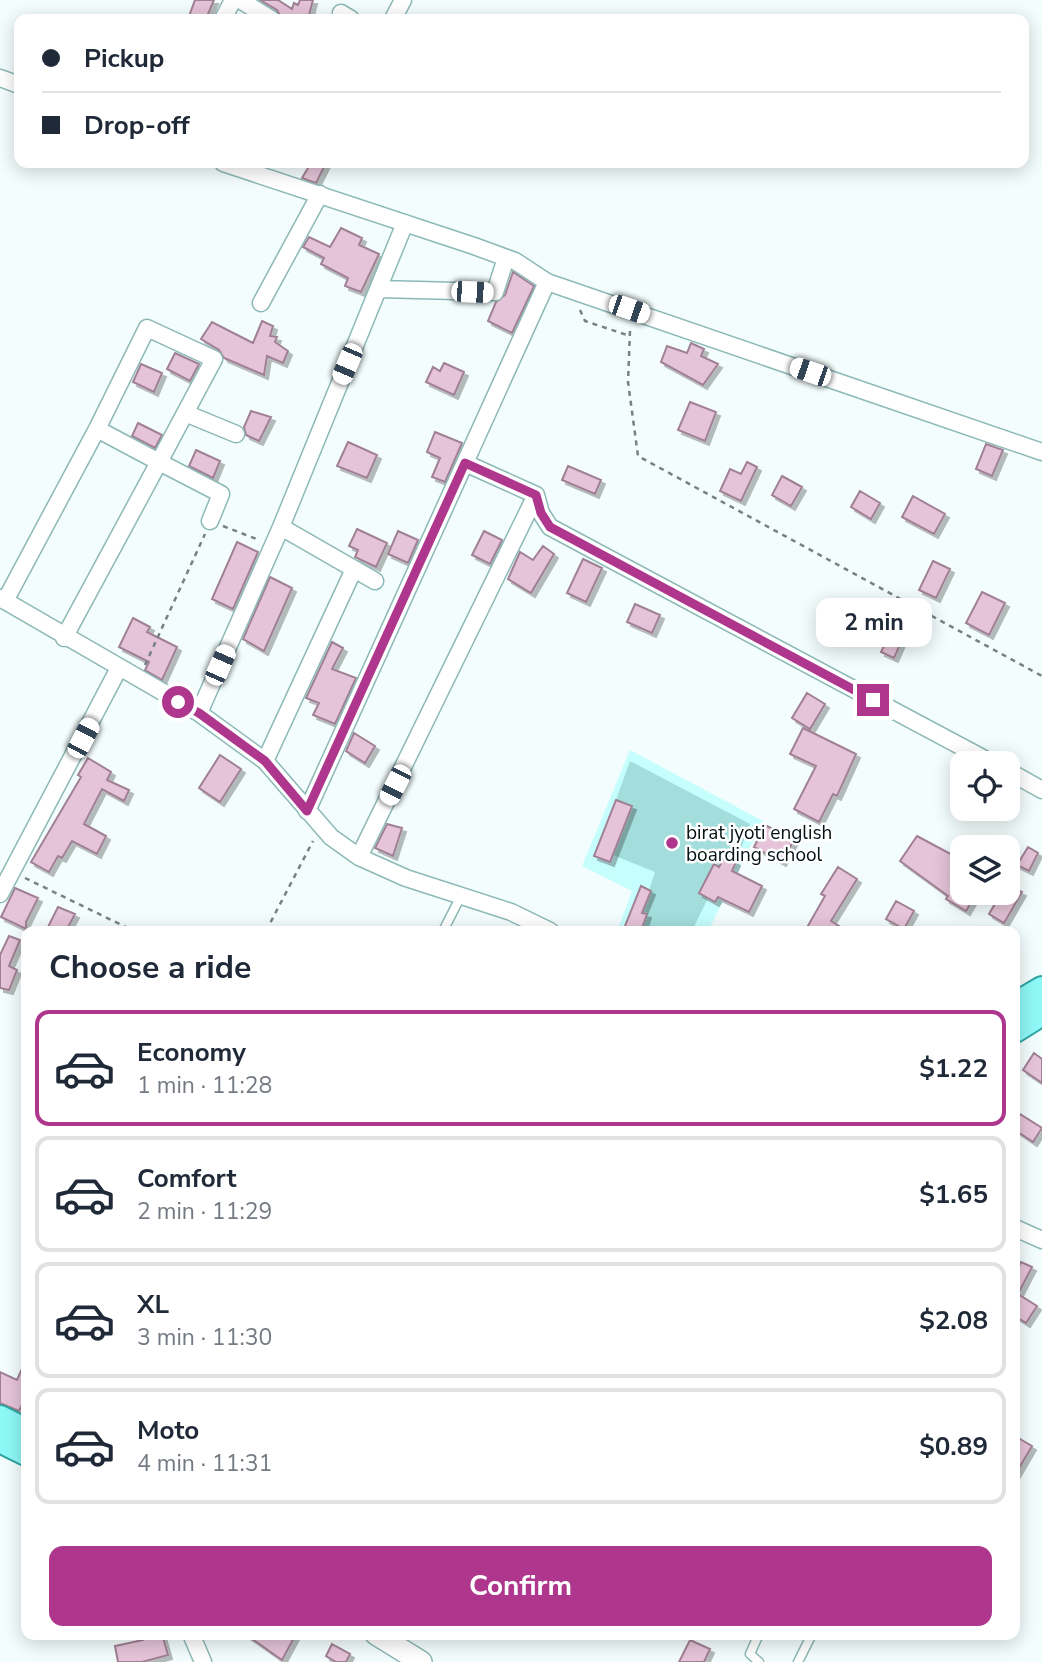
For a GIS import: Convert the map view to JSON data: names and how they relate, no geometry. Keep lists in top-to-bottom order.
{
  "places": ["birat jyoti english boarding school"],
  "page": {
    "banner": ["Pickup", "Drop-off"],
    "bubble": "2 min",
    "heading": "Choose a ride",
    "list": [
      {
        "name": "Economy",
        "note": "1 min · 11:28",
        "value": "$1.22"
      },
      {
        "name": "Comfort",
        "note": "2 min · 11:29",
        "value": "$1.65"
      },
      {
        "name": "XL",
        "note": "3 min · 11:30",
        "value": "$2.08"
      },
      {
        "name": "Moto",
        "note": "4 min · 11:31",
        "value": "$0.89"
      }
    ],
    "buttons": "Confirm"
  }
}
